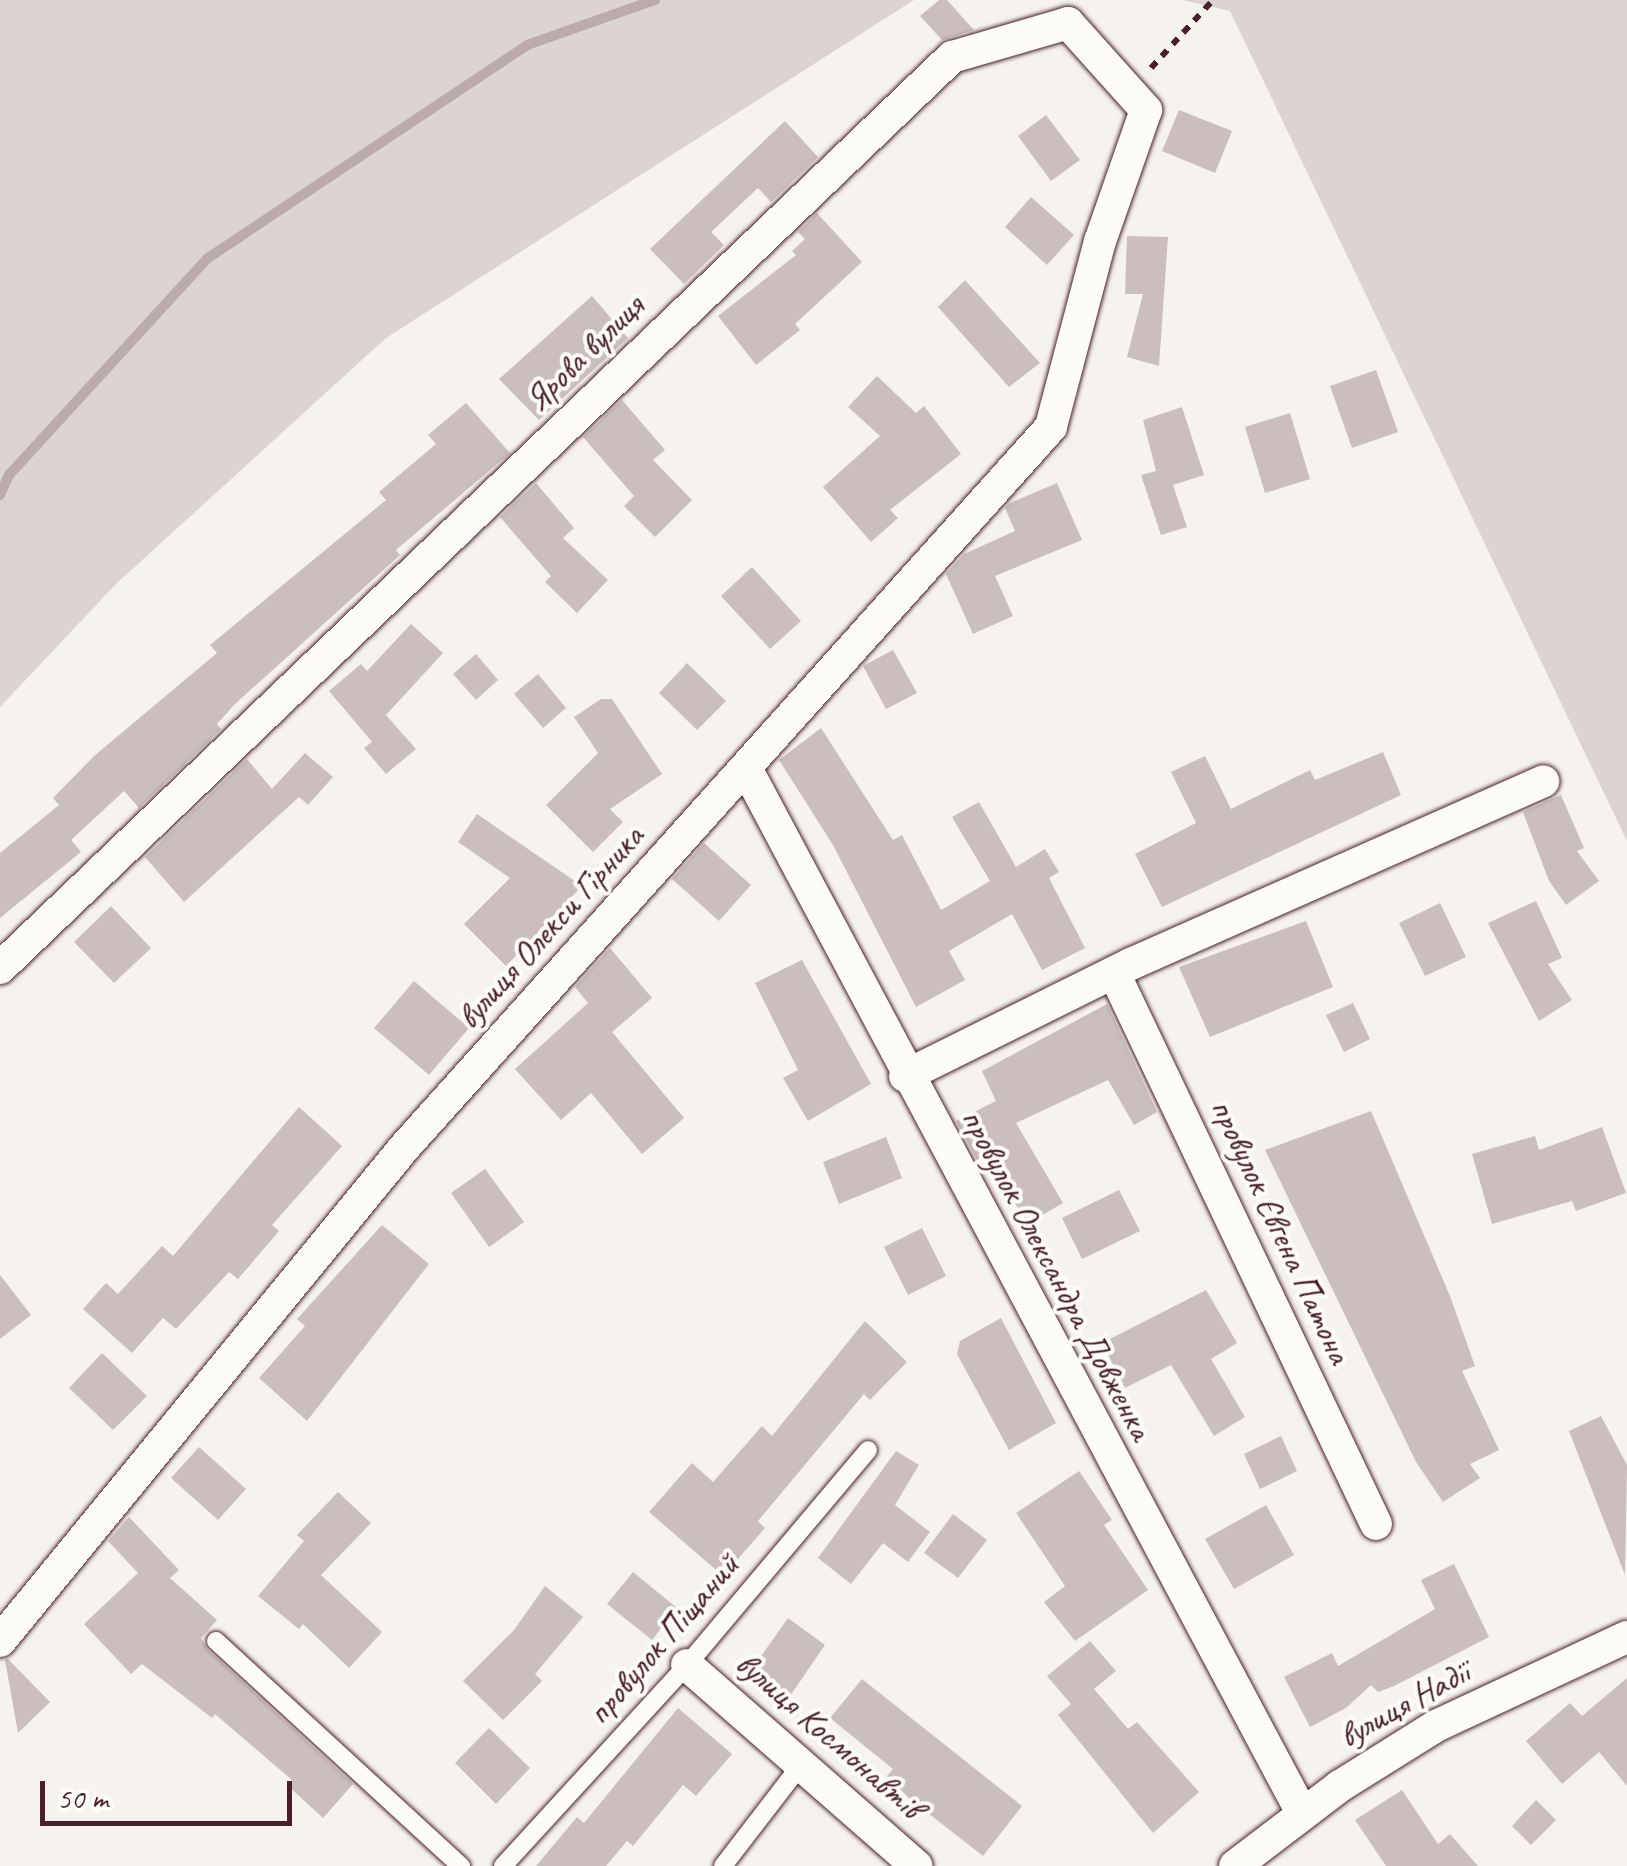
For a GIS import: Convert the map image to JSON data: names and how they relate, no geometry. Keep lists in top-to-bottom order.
{
  "streets": {
    "street": [
      "Ярова вулиця",
      "вулиця Олекси Гірника",
      "провулок Євгена Патона",
      "провулок Олександра Довженка",
      "вулиця Надії",
      "вулиця Космонавтів"
    ],
    "lane": ["провулок Піщаний"]
  },
  "crossings": [
    ["Ярова вулиця", "вулиця Олекси Гірника"],
    ["вулиця Олекси Гірника", "провулок Олександра Довженка"],
    ["провулок Олександра Довженка", "вулиця Надії"],
    ["провулок Піщаний", "вулиця Космонавтів"]
  ],
  "scale_bar": "50 m"
}
